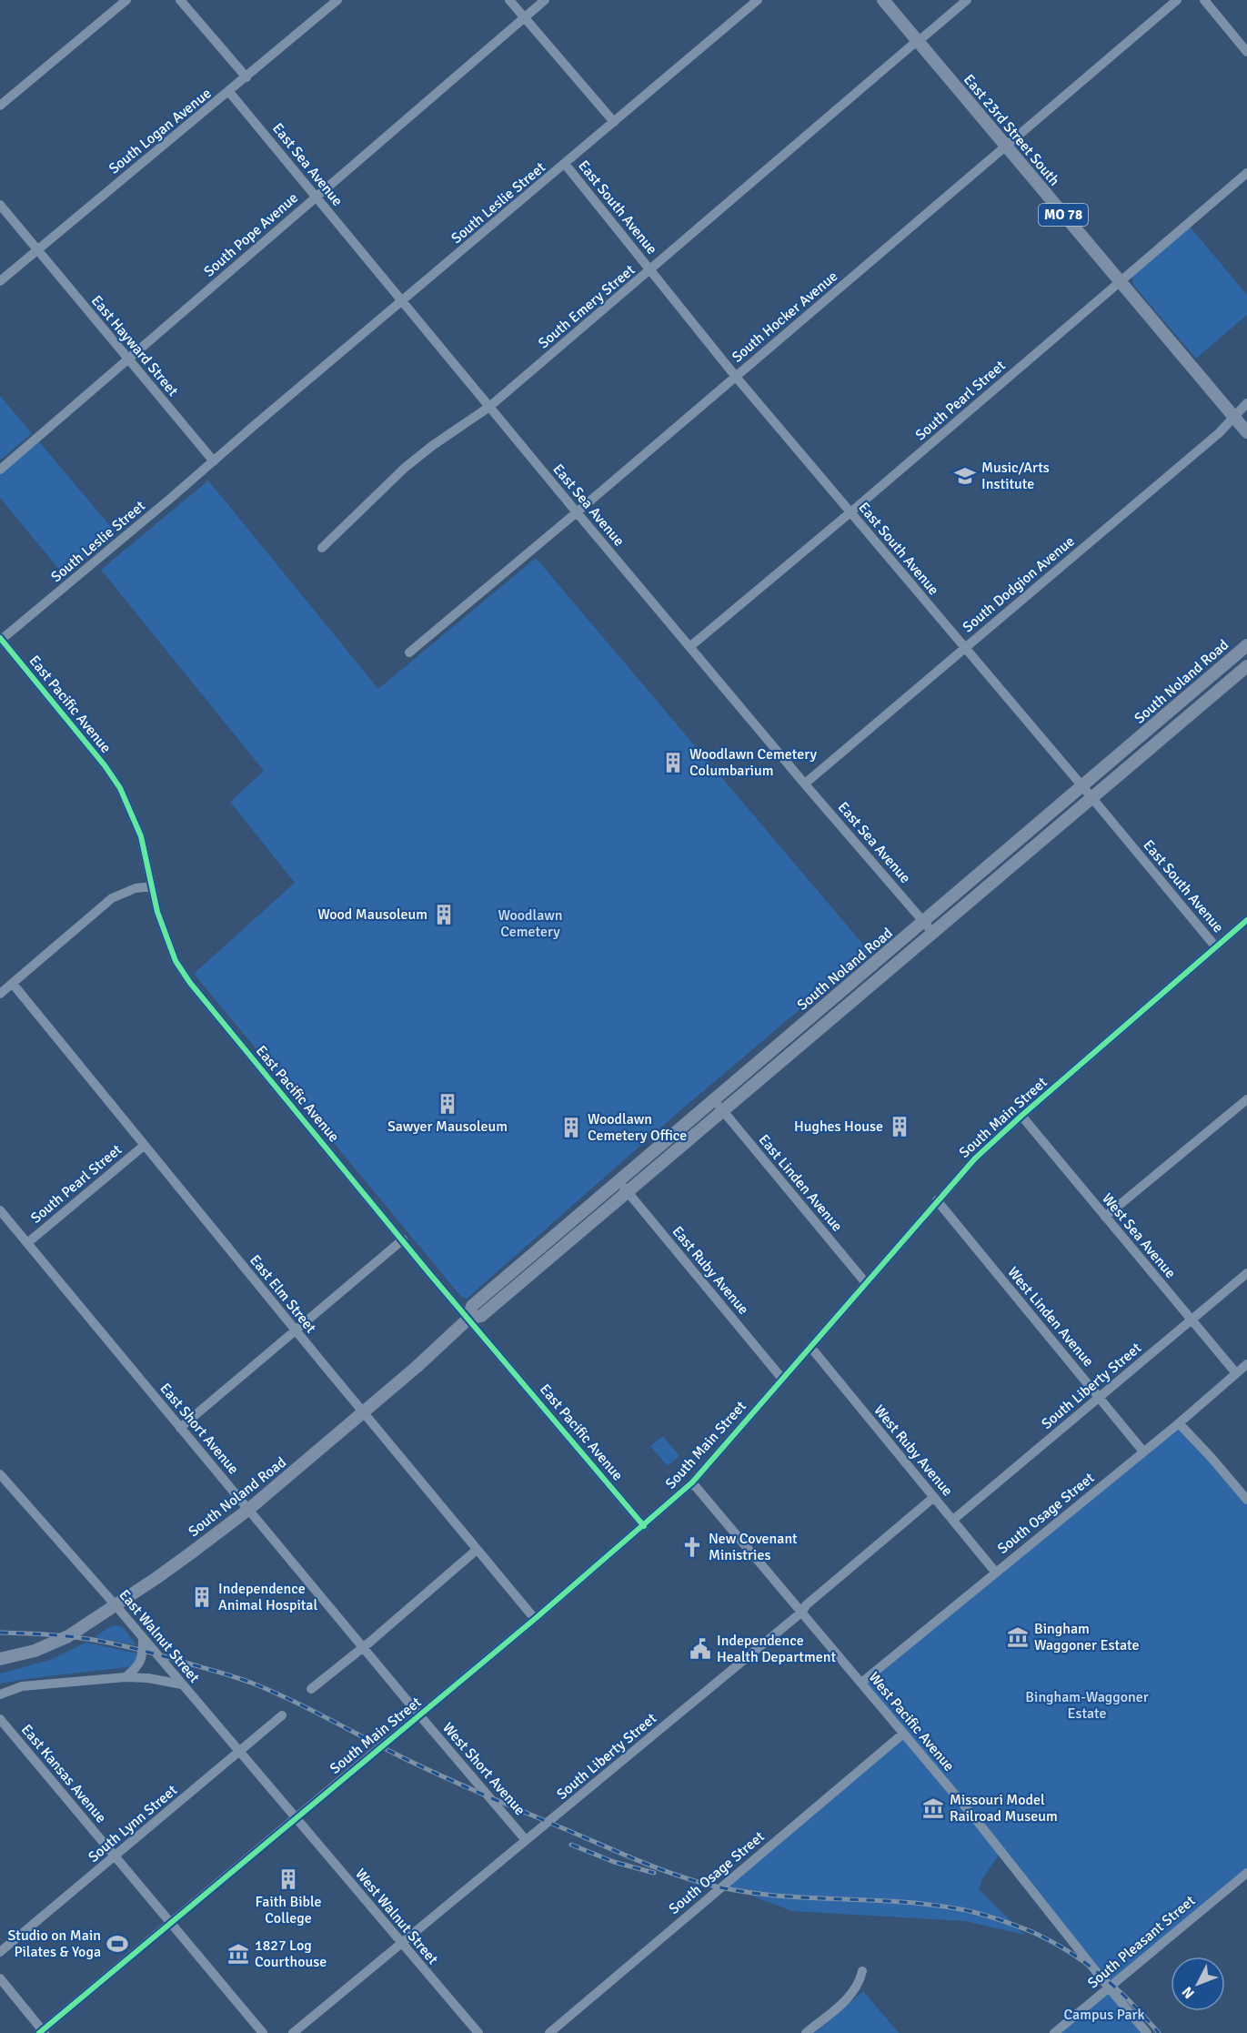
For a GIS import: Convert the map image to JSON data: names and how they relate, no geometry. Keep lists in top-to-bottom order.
{
  "streets": {
    "main road": ["East 23rd Street South", "MO 78", "South Noland Road"],
    "street": [
      "South Logan Avenue",
      "East Sea Avenue",
      "South Leslie Street",
      "East South Avenue",
      "South Pope Avenue",
      "South Emery Street",
      "South Hocker Avenue",
      "East Hayward Street",
      "South Pearl Street",
      "South Dodgion Avenue",
      "East Pacific Avenue",
      "South Main Street",
      "East Linden Avenue",
      "West Sea Avenue",
      "East Ruby Avenue",
      "East Elm Street",
      "West Linden Avenue",
      "South Liberty Street",
      "East Short Avenue",
      "West Ruby Avenue",
      "South Osage Street",
      "East Walnut Street",
      "West Pacific Avenue",
      "West Short Avenue",
      "East Kansas Avenue",
      "South Lynn Street",
      "West Walnut Street",
      "South Pleasant Street"
    ]
  },
  "crossings": [
    ["East 23rd Street South", "South Emery Street"],
    ["East 23rd Street South", "South Hocker Avenue"],
    ["East 23rd Street South", "South Pearl Street"],
    ["East 23rd Street South", "South Dodgion Avenue"],
    ["South Logan Avenue", "East Sea Avenue"],
    ["South Logan Avenue", "East Hayward Street"],
    ["East Sea Avenue", "South Leslie Street"],
    ["East Sea Avenue", "South Pope Avenue"],
    ["East Sea Avenue", "South Emery Street"],
    ["East Sea Avenue", "South Hocker Avenue"],
    ["East Sea Avenue", "South Pearl Street"],
    ["East Sea Avenue", "South Dodgion Avenue"],
    ["East Sea Avenue", "South Noland Road"],
    ["South Leslie Street", "East South Avenue"],
    ["South Leslie Street", "East Hayward Street"],
    ["South Leslie Street", "East Pacific Avenue"],
    ["East South Avenue", "South Emery Street"],
    ["East South Avenue", "South Hocker Avenue"],
    ["East South Avenue", "South Pearl Street"],
    ["East South Avenue", "South Dodgion Avenue"],
    ["East South Avenue", "South Noland Road"],
    ["East South Avenue", "South Main Street"],
    ["South Pope Avenue", "East Hayward Street"],
    ["South Pearl Street", "East Elm Street"],
    ["South Pearl Street", "East Short Avenue"],
    ["South Noland Road", "East Pacific Avenue"],
    ["South Noland Road", "East Linden Avenue"],
    ["South Noland Road", "East Ruby Avenue"],
    ["South Noland Road", "East Elm Street"],
    ["South Noland Road", "East Short Avenue"],
    ["South Noland Road", "East Walnut Street"],
    ["East Pacific Avenue", "South Main Street"],
    ["South Main Street", "East Linden Avenue"],
    ["South Main Street", "West Sea Avenue"],
    ["South Main Street", "East Ruby Avenue"],
    ["South Main Street", "East Elm Street"],
    ["South Main Street", "West Linden Avenue"],
    ["South Main Street", "East Short Avenue"],
    ["South Main Street", "West Ruby Avenue"],
    ["South Main Street", "East Walnut Street"],
    ["South Main Street", "West Pacific Avenue"],
    ["South Main Street", "West Short Avenue"],
    ["South Main Street", "East Kansas Avenue"],
    ["South Main Street", "West Walnut Street"],
    ["West Sea Avenue", "South Liberty Street"],
    ["West Sea Avenue", "South Osage Street"],
    ["West Linden Avenue", "South Liberty Street"],
    ["West Linden Avenue", "South Osage Street"],
    ["South Liberty Street", "West Ruby Avenue"],
    ["South Liberty Street", "West Pacific Avenue"],
    ["South Liberty Street", "West Short Avenue"],
    ["South Liberty Street", "West Walnut Street"],
    ["East Short Avenue", "West Short Avenue"],
    ["West Ruby Avenue", "South Osage Street"],
    ["South Osage Street", "West Pacific Avenue"],
    ["East Walnut Street", "South Lynn Street"],
    ["East Walnut Street", "West Walnut Street"],
    ["West Pacific Avenue", "South Pleasant Street"],
    ["East Kansas Avenue", "South Lynn Street"]
  ],
  "parks": ["Woodlawn Cemetery", "Bingham-Waggoner Estate", "Campus Park"],
  "places": {
    "school or university": ["Music/Arts Institute"],
    "building": [
      "Woodlawn Cemetery Columbarium",
      "Wood Mausoleum",
      "Sawyer Mausoleum",
      "Hughes House",
      "Woodlawn Cemetery Office",
      "Independence Animal Hospital",
      "Faith Bible College"
    ],
    "church": ["New Covenant Ministries"],
    "museum": ["Bingham Waggoner Estate", "Missouri Model Railroad Museum", "1827 Log Courthouse"],
    "public building": ["Independence Health Department"],
    "sports": ["Studio on Main Pilates & Yoga"]
  },
  "north": "bottom left"
}
